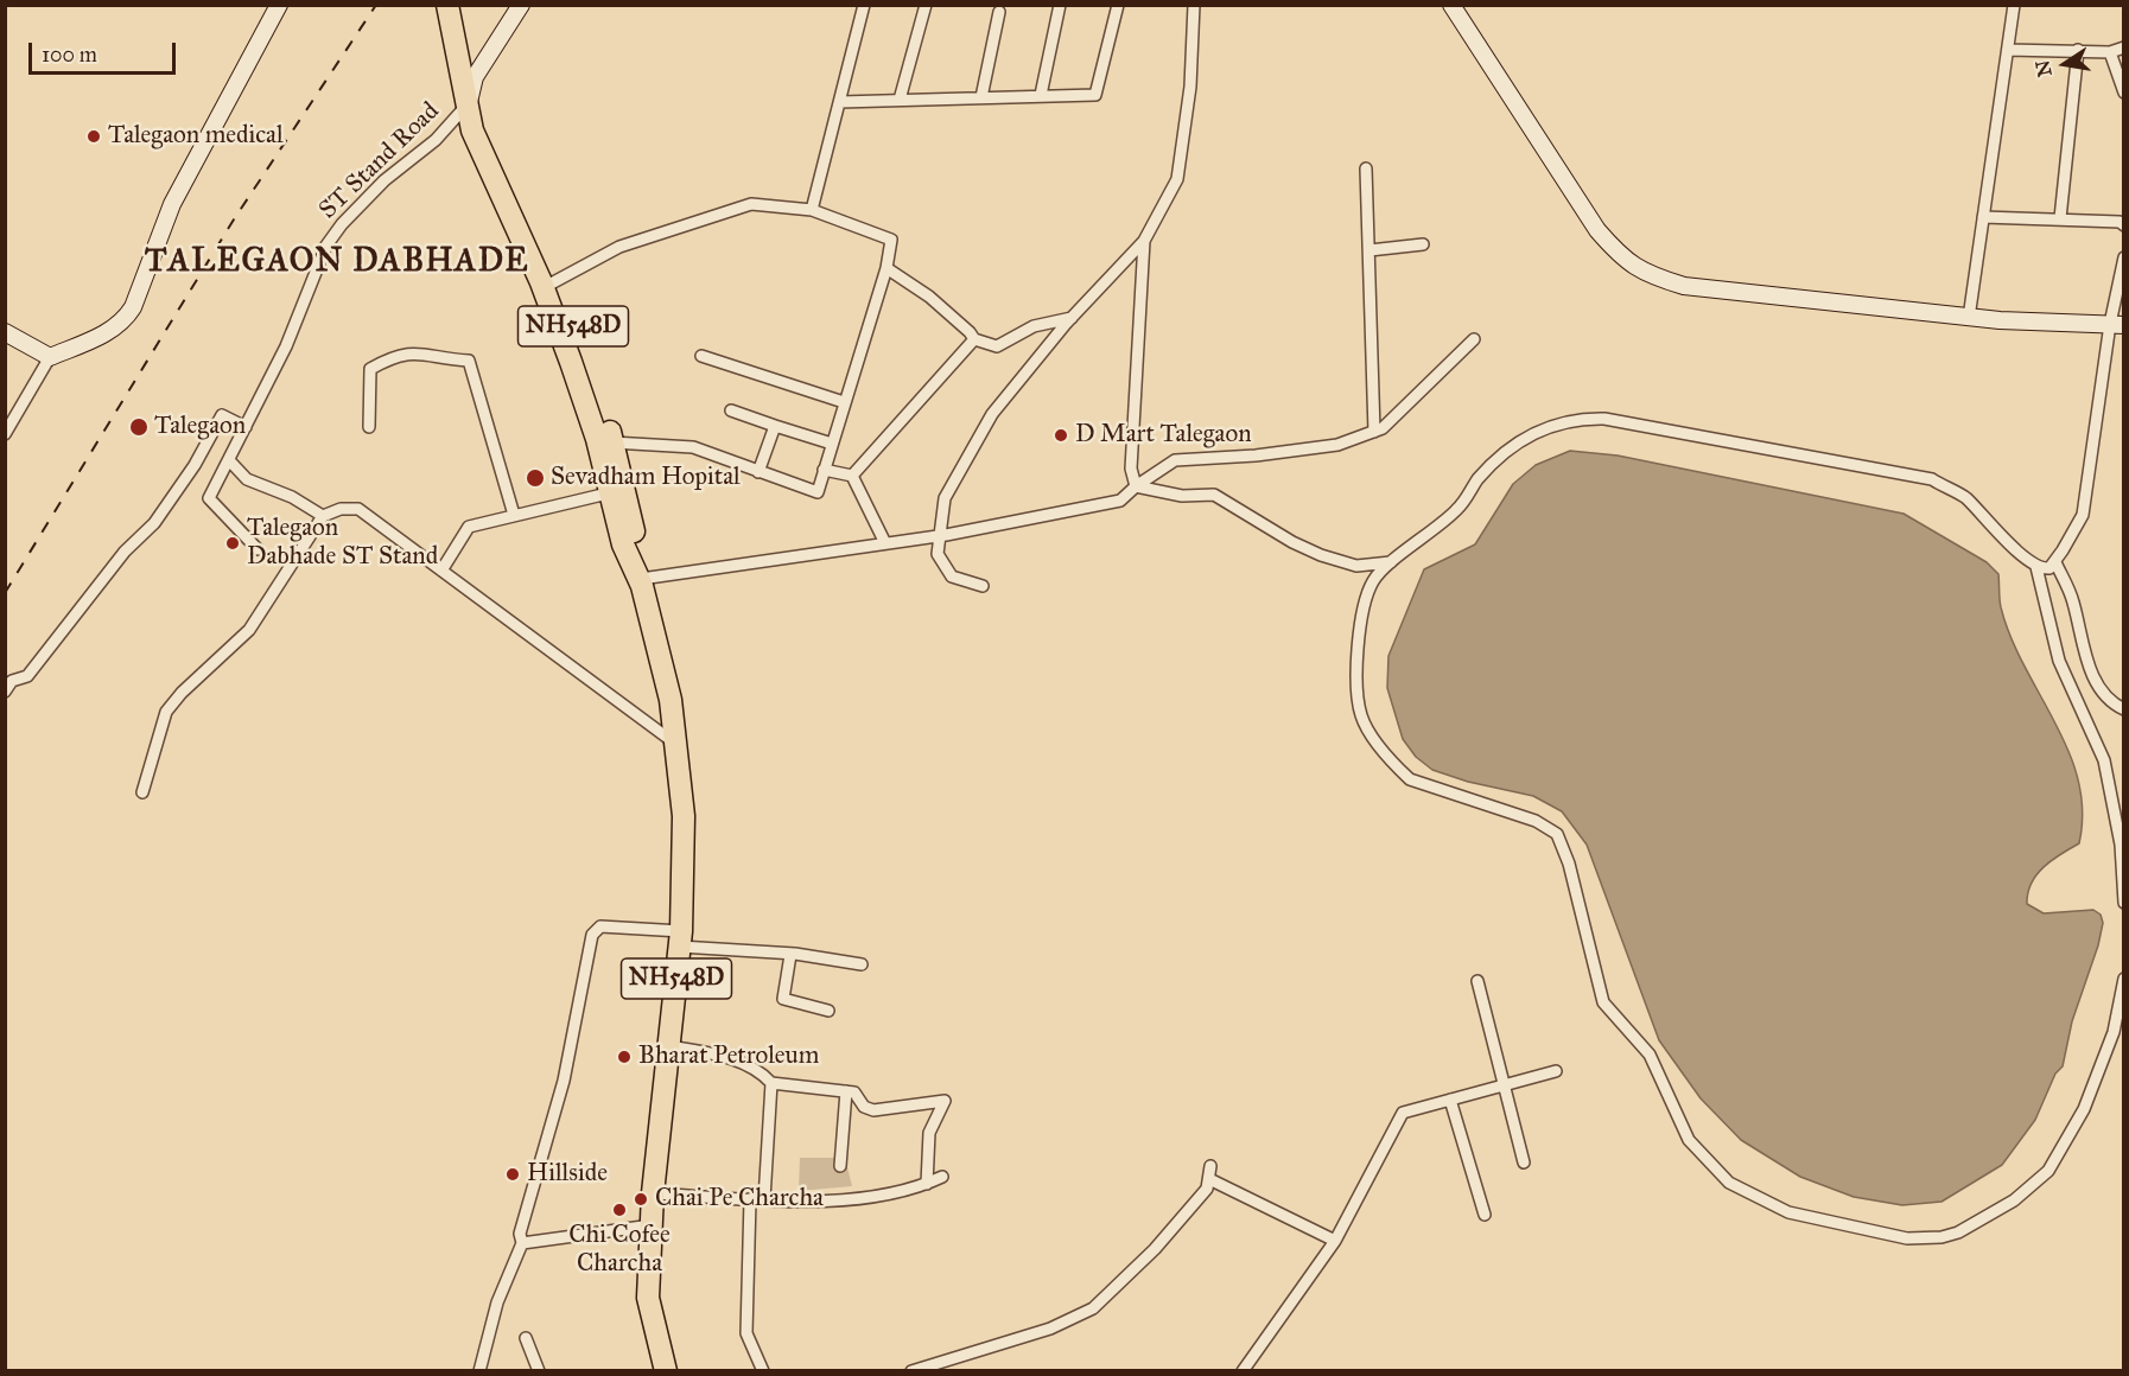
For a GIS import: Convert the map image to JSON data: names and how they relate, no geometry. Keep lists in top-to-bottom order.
{
  "streets": {
    "highway": ["NH548D"],
    "street": ["ST Stand Road"]
  },
  "crossings": [
    ["ST Stand Road", "NH548D"]
  ],
  "districts": ["TALEGAON DABHADE"],
  "places": [
    "Talegaon medical",
    "Talegaon",
    "D Mart Talegaon",
    "Sevadham Hopital",
    "Talegaon Dabhade ST Stand",
    "Bharat Petroleum",
    "Hillside",
    "Chai Pe Charcha",
    "Chi Cofee Charcha"
  ],
  "scale_bar": "100 m",
  "north": "left"
}
